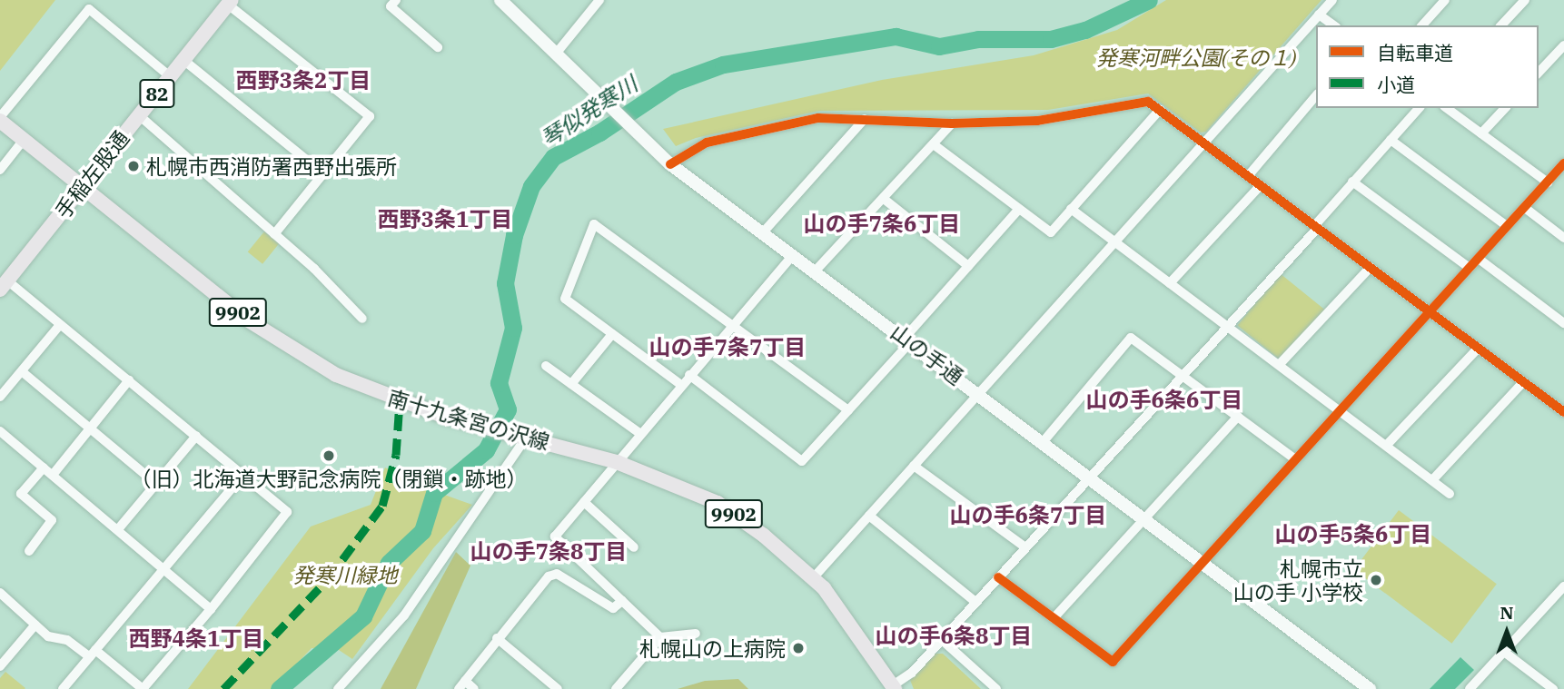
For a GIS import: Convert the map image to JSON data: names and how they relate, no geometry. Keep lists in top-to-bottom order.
{
  "streets": {
    "main road": [
      "82",
      "手稲左股通",
      "9902",
      "山の手通",
      "南十九条宮の沢線"
    ]
  },
  "crossings": [
    ["手稲左股通", "南十九条宮の沢線"]
  ],
  "districts": [
    "西野3条2丁目",
    "西野3条1丁目",
    "山の手7条6丁目",
    "山の手7条7丁目",
    "山の手6条6丁目",
    "山の手6条7丁目",
    "山の手5条6丁目",
    "山の手7条8丁目",
    "山の手6条8丁目",
    "西野4条1丁目"
  ],
  "water": ["琴似発寒川"],
  "parks": ["発寒河畔公園(その１)", "発寒川緑地"],
  "places": [
    "札幌市西消防署西野出張所",
    "（旧）北海道大野記念病院（閉鎖・跡地）",
    "札幌市立 山の手 小学校",
    "札幌山の上病院"
  ],
  "legend": ["自転車道", "小道"],
  "north": "top"
}
